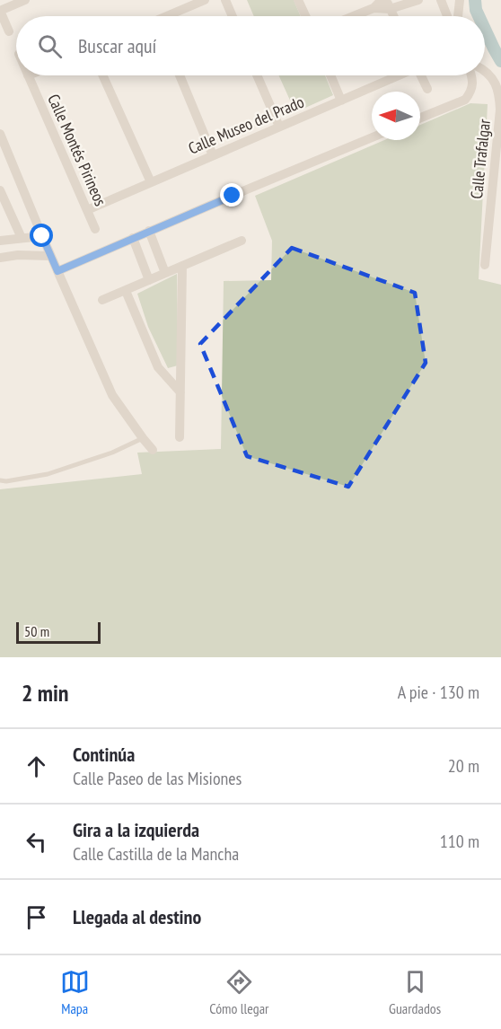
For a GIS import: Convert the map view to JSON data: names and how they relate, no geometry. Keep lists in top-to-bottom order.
{
  "streets": {
    "street": ["Calle Museo del Prado", "Calle Montés Pirineos", "Calle Trafalgar"]
  },
  "crossings": [
    ["Calle Museo del Prado", "Calle Montés Pirineos"]
  ],
  "scale_bar": "50 m",
  "north": "left",
  "page": {
    "search": "Buscar aquí",
    "scale": "50 m",
    "heading": ["2 min", "A pie · 130 m"],
    "list": [
      ["Continúa", "Calle Paseo de las Misiones", "20 m"],
      ["Gira a la izquierda", "Calle Castilla de la Mancha", "110 m"],
      "Llegada al destino"
    ],
    "nav": ["Mapa", "Cómo llegar", "Guardados"]
  }
}
